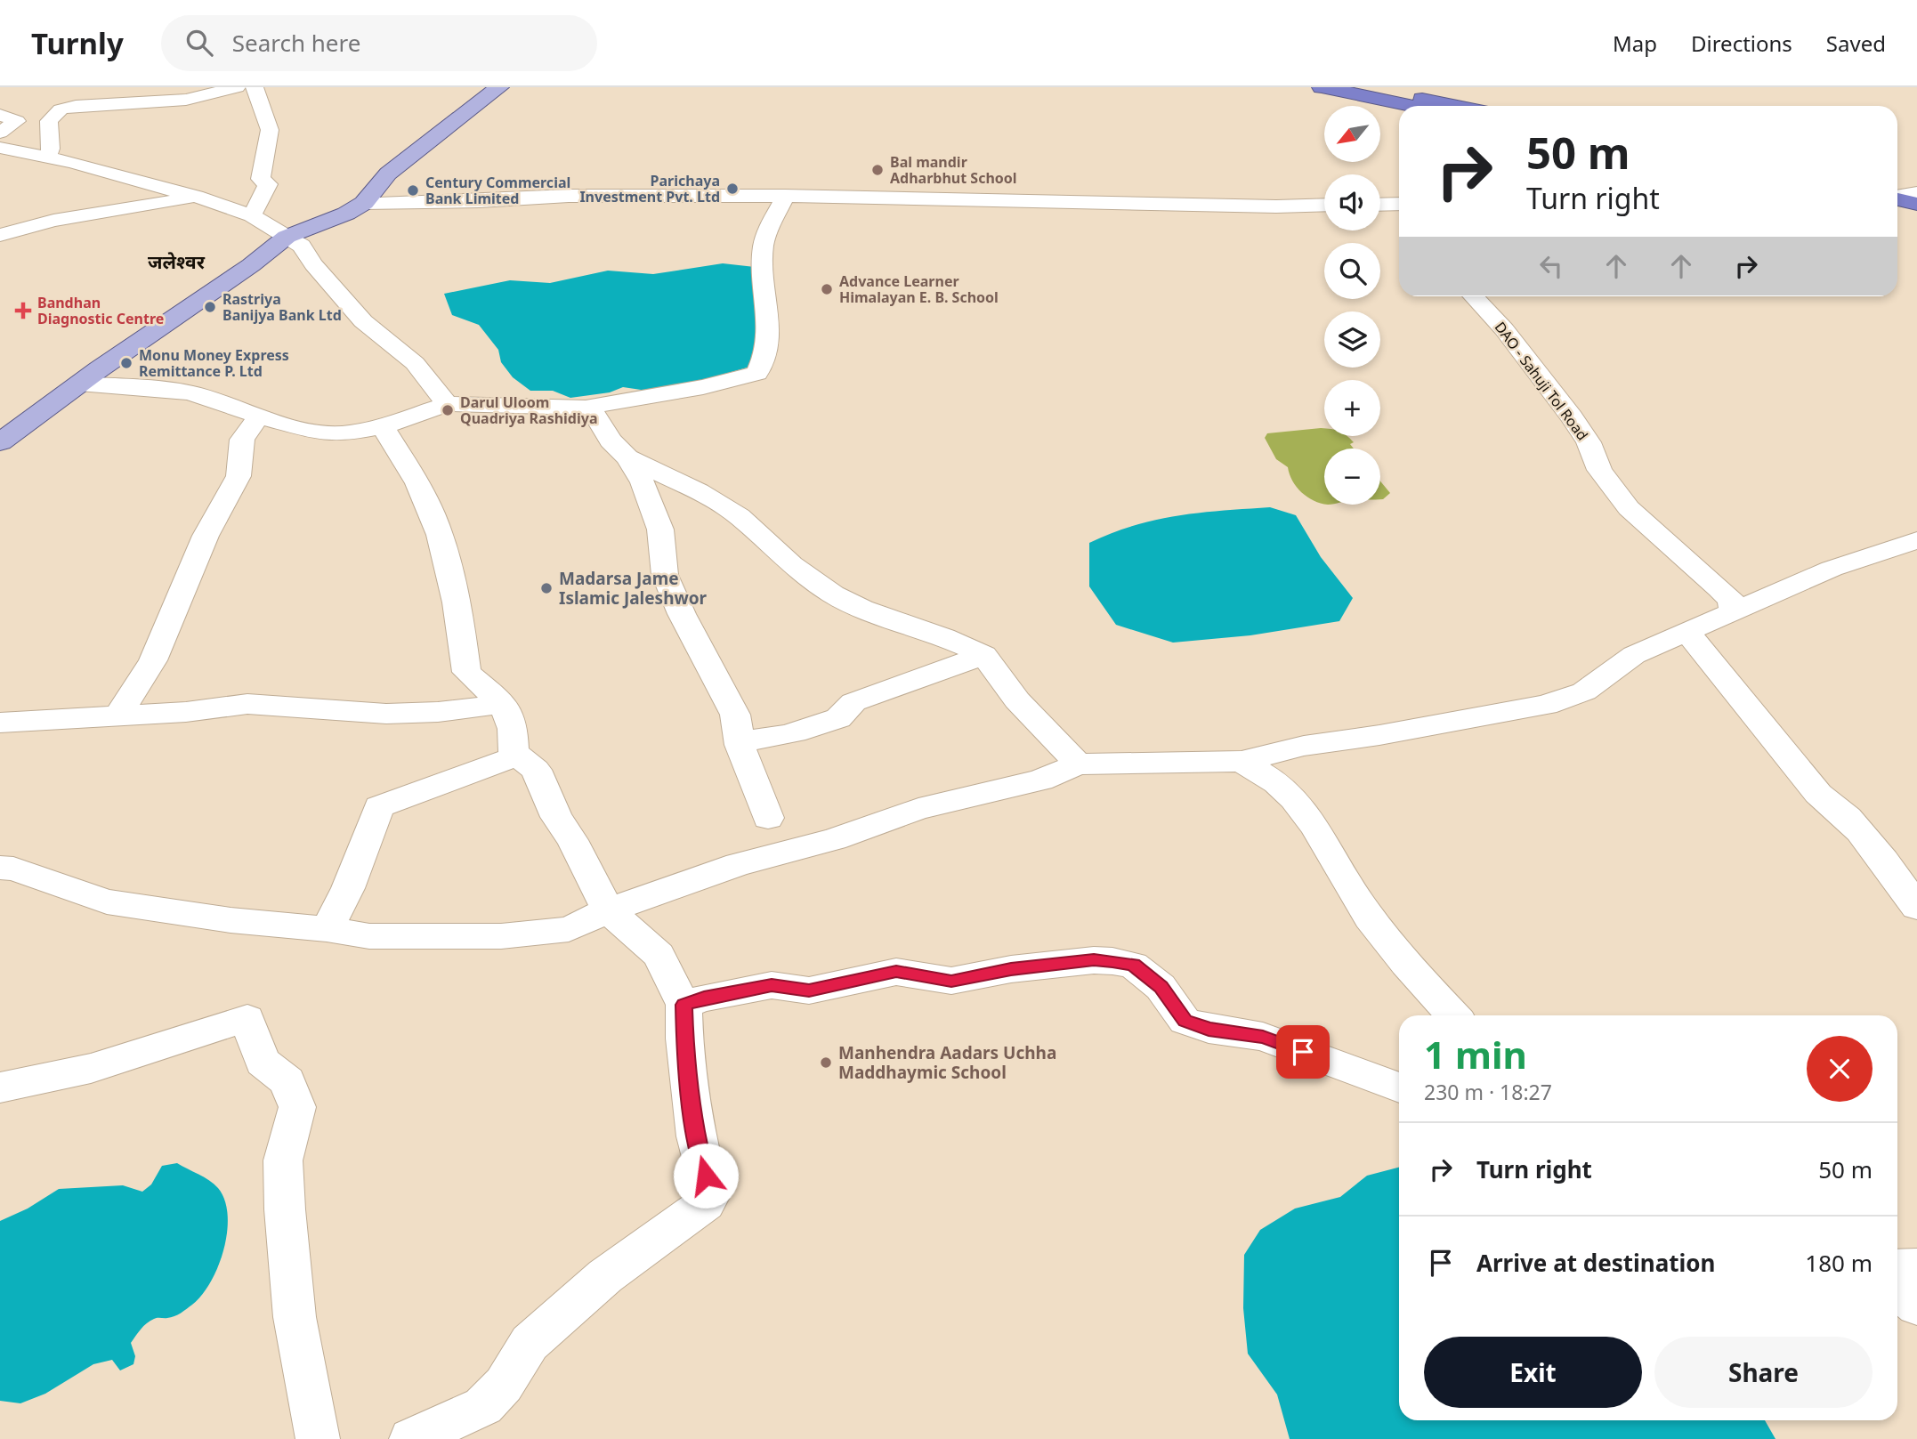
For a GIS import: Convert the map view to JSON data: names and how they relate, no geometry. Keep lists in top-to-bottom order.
{
  "streets": {
    "street": ["DAO - Sahuji Tol Road"]
  },
  "districts": ["जलेश्वर"],
  "places": {
    "other": [
      "Bal mandir Adharbhut School",
      "Parichaya Investment Pvt. Ltd",
      "Century Commercial Bank Limited",
      "Advance Learner Himalayan E. B. School",
      "Rastriya Banijya Bank Ltd",
      "Monu Money Express Remittance P. Ltd",
      "Darul Uloom Quadriya Rashidiya",
      "Madarsa Jame Islamic Jaleshwor",
      "Manhendra Aadars Uchha Maddhaymic School"
    ],
    "health": ["Bandhan Diagnostic Centre"]
  },
  "north": "bottom left",
  "page": {
    "header": "Turnly",
    "search": "Search here",
    "nav": ["Map", "Directions", "Saved"],
    "map_buttons": ["+", "−"],
    "turn": ["50 m", "Turn right"],
    "heading": ["1 min", "230 m · 18:27"],
    "list": [
      {
        "name": "Turn right",
        "value": "50 m"
      },
      {
        "name": "Arrive at destination",
        "value": "180 m"
      }
    ],
    "buttons": ["Exit", "Share"]
  }
}
